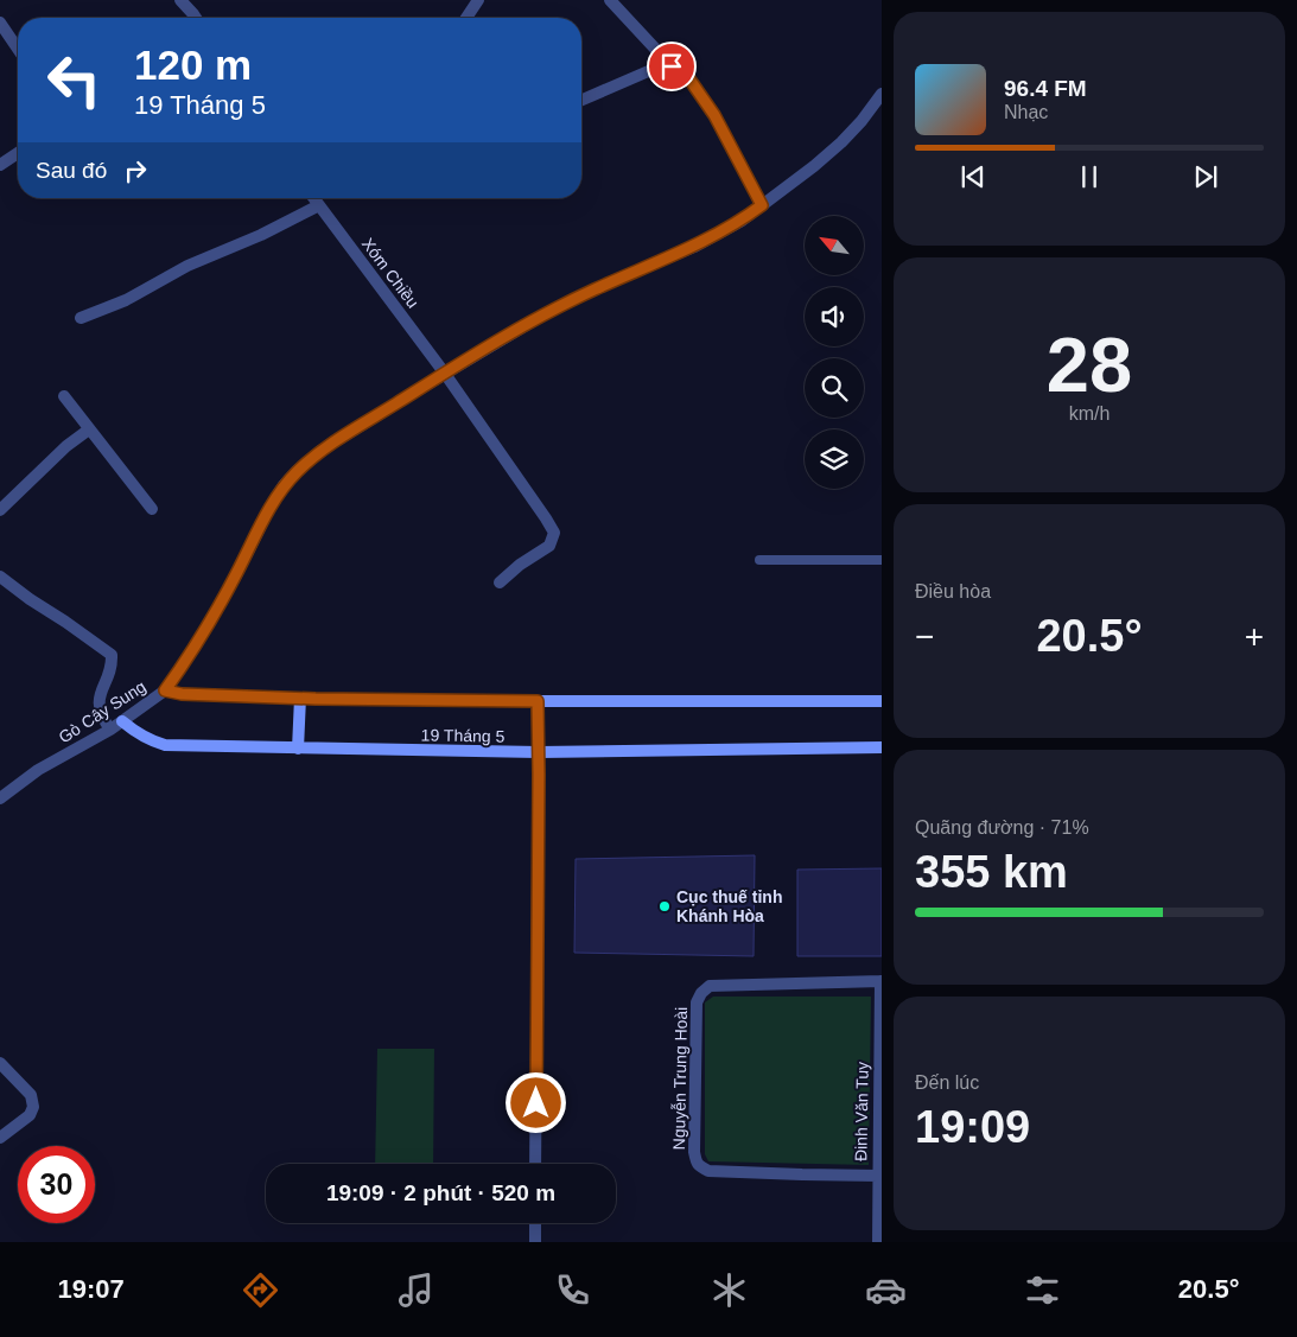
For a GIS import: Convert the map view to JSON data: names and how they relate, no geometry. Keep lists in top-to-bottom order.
{
  "streets": {
    "street": [
      "Xóm Chiều",
      "Gò Cây Sung",
      "19 Tháng 5",
      "Nguyễn Trung Hoài",
      "Đinh Văn Tuy"
    ]
  },
  "crossings": [
    ["Xóm Chiều", "Gò Cây Sung"],
    ["Gò Cây Sung", "19 Tháng 5"],
    ["Nguyễn Trung Hoài", "Đinh Văn Tuy"]
  ],
  "places": ["Cục thuế tỉnh Khánh Hòa"],
  "north": "top left",
  "page": {
    "turn": ["120 m", "19 Tháng 5"],
    "song": ["96.4 FM", "Nhạc"],
    "then": "Sau đó",
    "tile": [
      ["28", "km/h"],
      "Điều hòa",
      ["Quãng đường · 71%", "355 km"],
      ["Đến lúc", "19:09"]
    ],
    "heat": ["−", "20.5°", "+"],
    "limit": "30",
    "trip": "19:09 · 2 phút · 520 m",
    "tabs": ["19:07", "20.5°"]
  }
}
